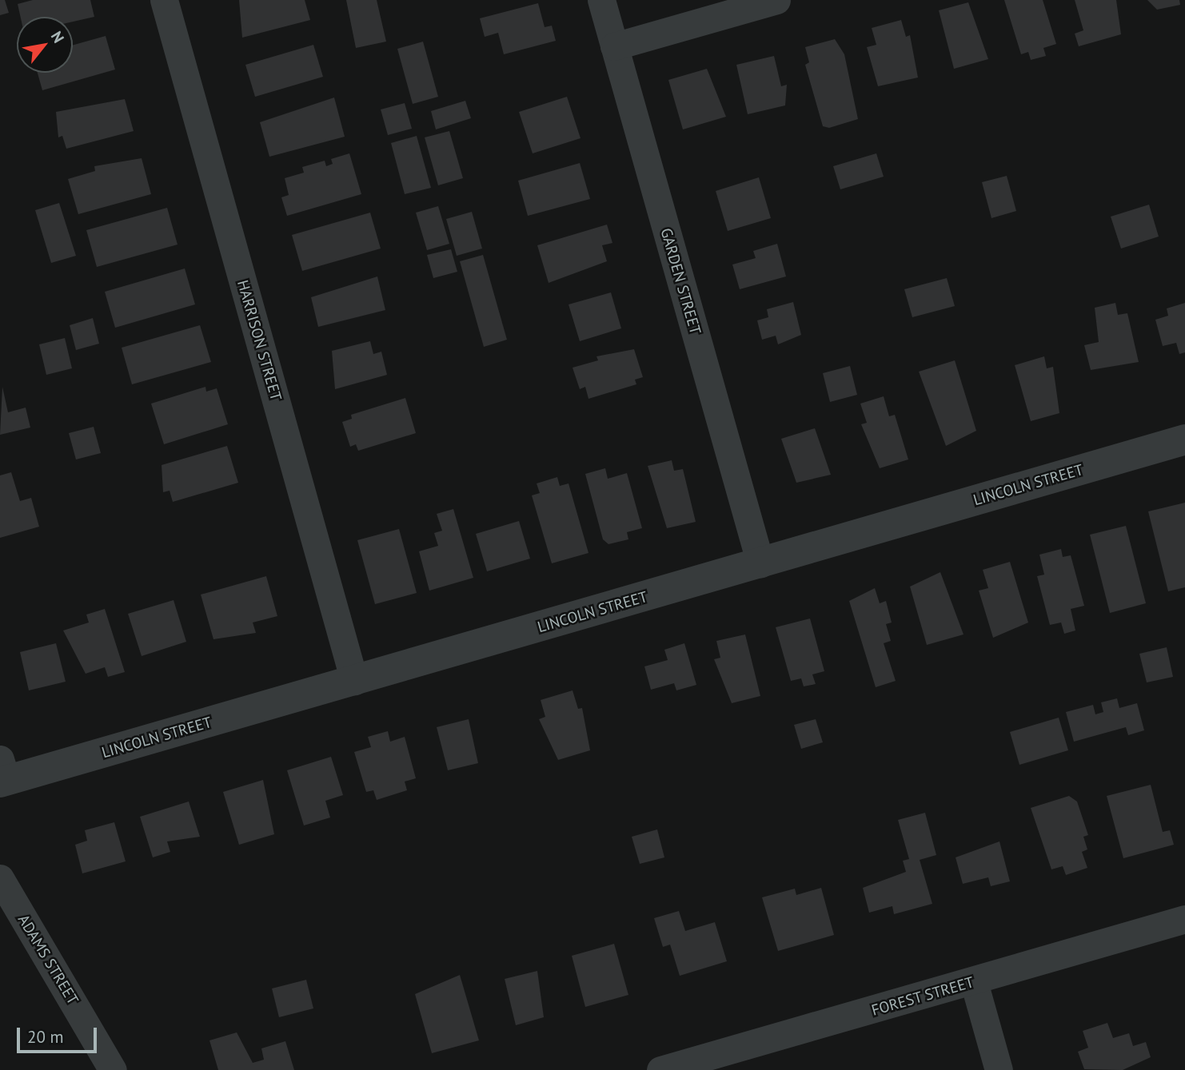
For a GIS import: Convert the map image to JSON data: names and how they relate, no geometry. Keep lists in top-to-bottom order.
{
  "streets": {
    "street": [
      "GARDEN STREET",
      "HARRISON STREET",
      "LINCOLN STREET",
      "ADAMS STREET",
      "FOREST STREET"
    ]
  },
  "crossings": [
    ["GARDEN STREET", "LINCOLN STREET"],
    ["HARRISON STREET", "LINCOLN STREET"]
  ],
  "scale_bar": "20 m",
  "north": "top right"
}
